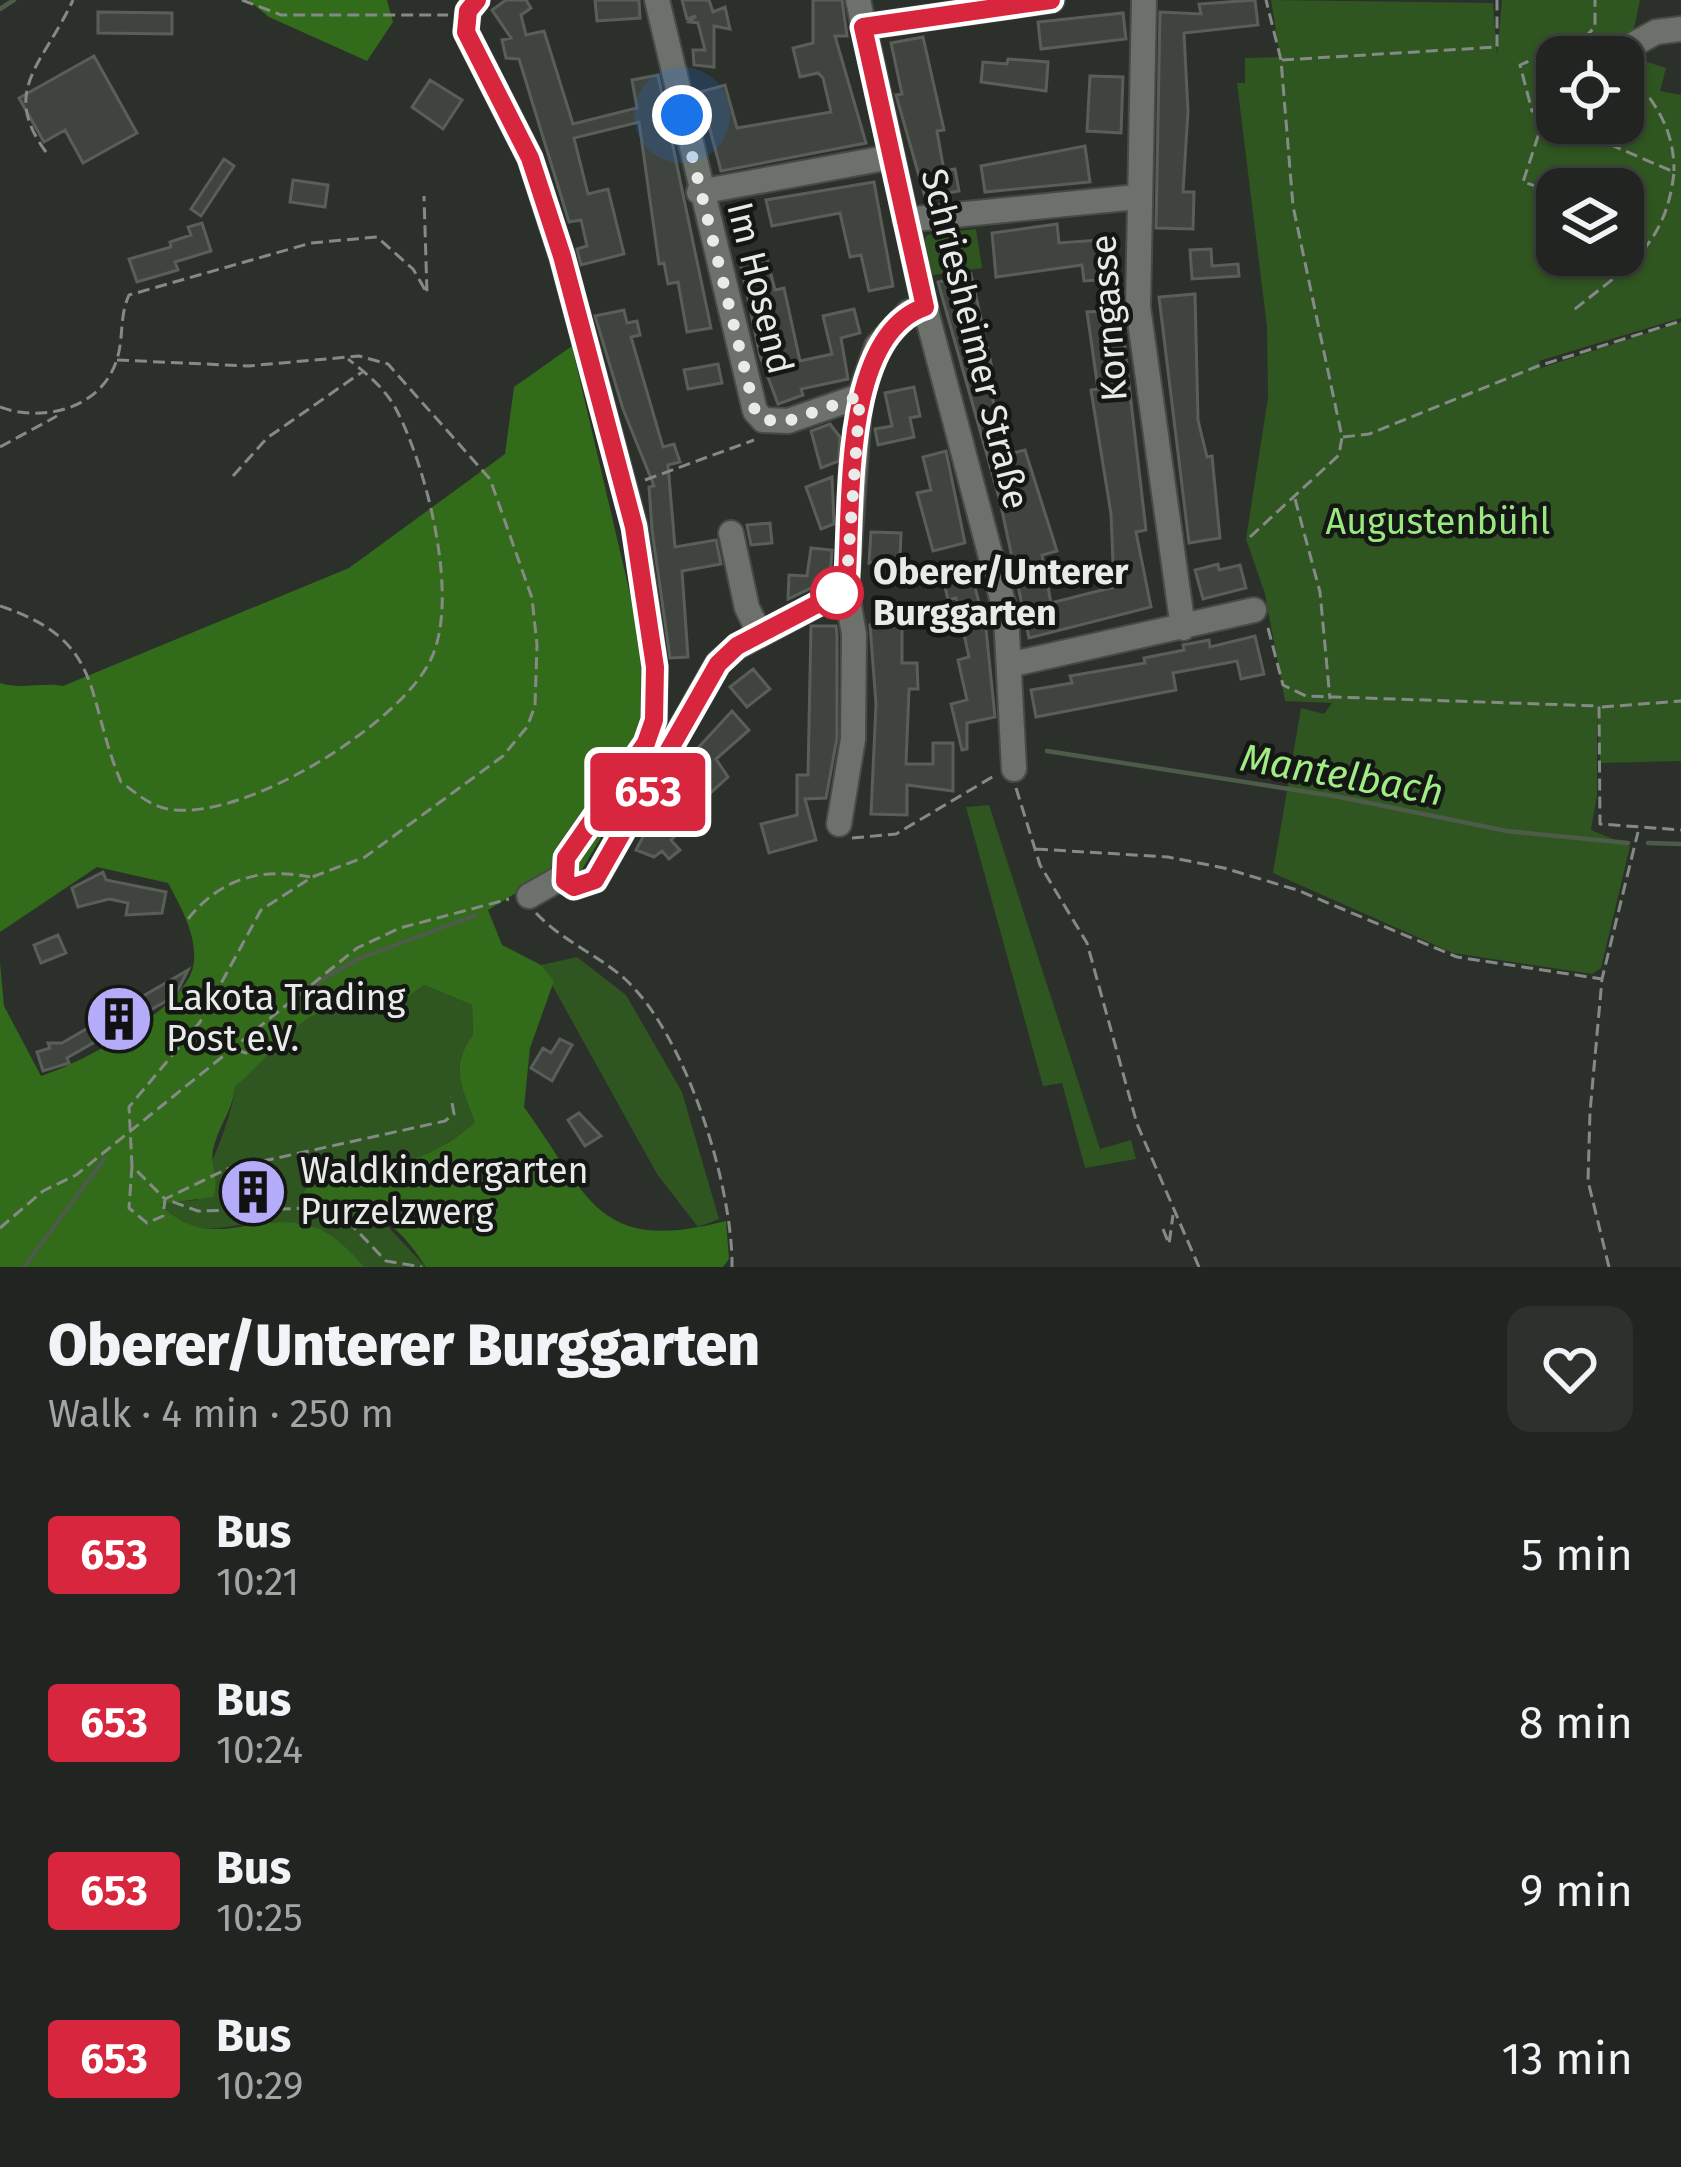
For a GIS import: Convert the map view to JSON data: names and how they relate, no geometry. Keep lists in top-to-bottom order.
{
  "streets": {
    "street": ["Im Hosend", "Korngasse", "Schriesheimer Straße"]
  },
  "water": ["Mantelbach"],
  "parks": ["Augustenbühl"],
  "places": {
    "other": ["Oberer/Unterer Burggarten"],
    "building": ["Lakota Trading Post e.V.", "Waldkindergarten Purzelzwerg"]
  },
  "lines": ["bus line 653"],
  "page": {
    "on_map": "653",
    "heading": ["Oberer/Unterer Burggarten", "Walk · 4 min · 250 m"],
    "list": [
      {
        "mark": "653",
        "name": "Bus",
        "note": "10:21",
        "value": "5 min"
      },
      {
        "mark": "653",
        "name": "Bus",
        "note": "10:24",
        "value": "8 min"
      },
      {
        "mark": "653",
        "name": "Bus",
        "note": "10:25",
        "value": "9 min"
      },
      {
        "mark": "653",
        "name": "Bus",
        "note": "10:29",
        "value": "13 min"
      }
    ]
  }
}
